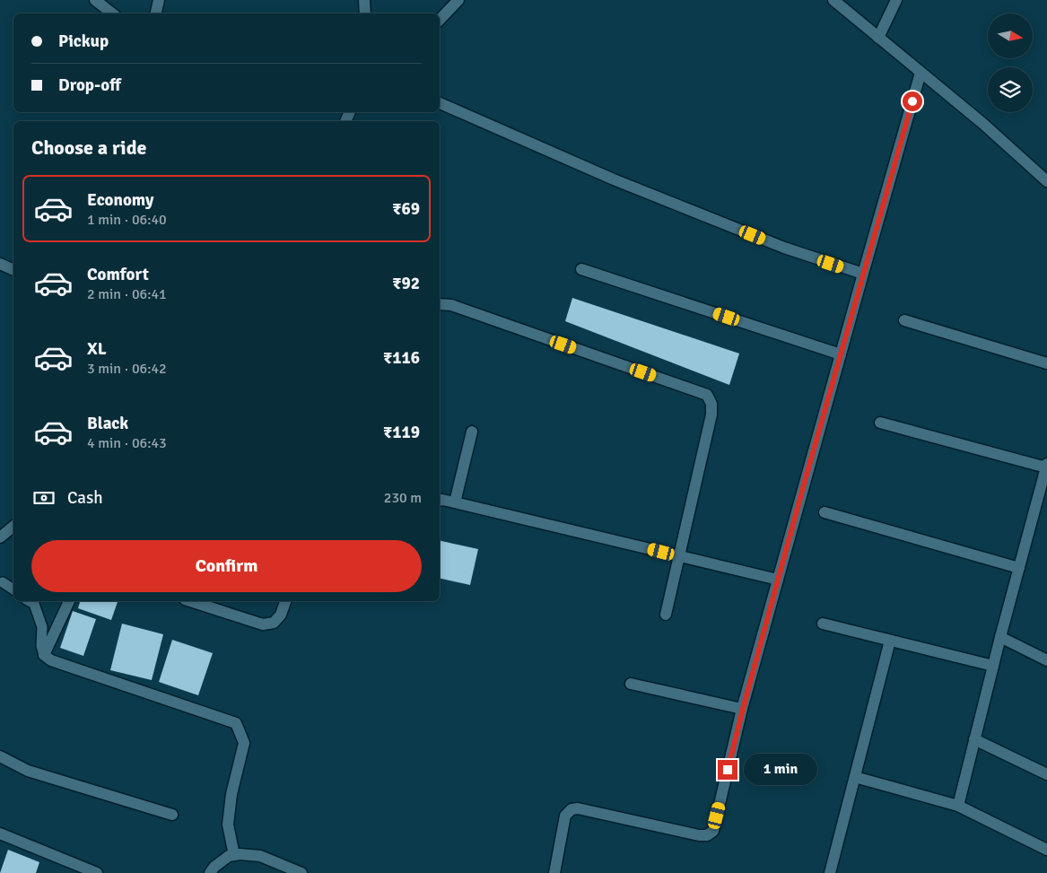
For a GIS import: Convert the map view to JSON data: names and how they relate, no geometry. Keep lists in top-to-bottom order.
{
  "north": "right",
  "page": {
    "banner": ["Pickup", "Drop-off"],
    "heading": "Choose a ride",
    "list": [
      {
        "name": "Economy",
        "note": "1 min · 06:40",
        "value": "₹69"
      },
      {
        "name": "Comfort",
        "note": "2 min · 06:41",
        "value": "₹92"
      },
      {
        "name": "XL",
        "note": "3 min · 06:42",
        "value": "₹116"
      },
      {
        "name": "Black",
        "note": "4 min · 06:43",
        "value": "₹119"
      }
    ],
    "pay": ["Cash", "230 m"],
    "buttons": "Confirm",
    "bubble": "1 min"
  }
}
